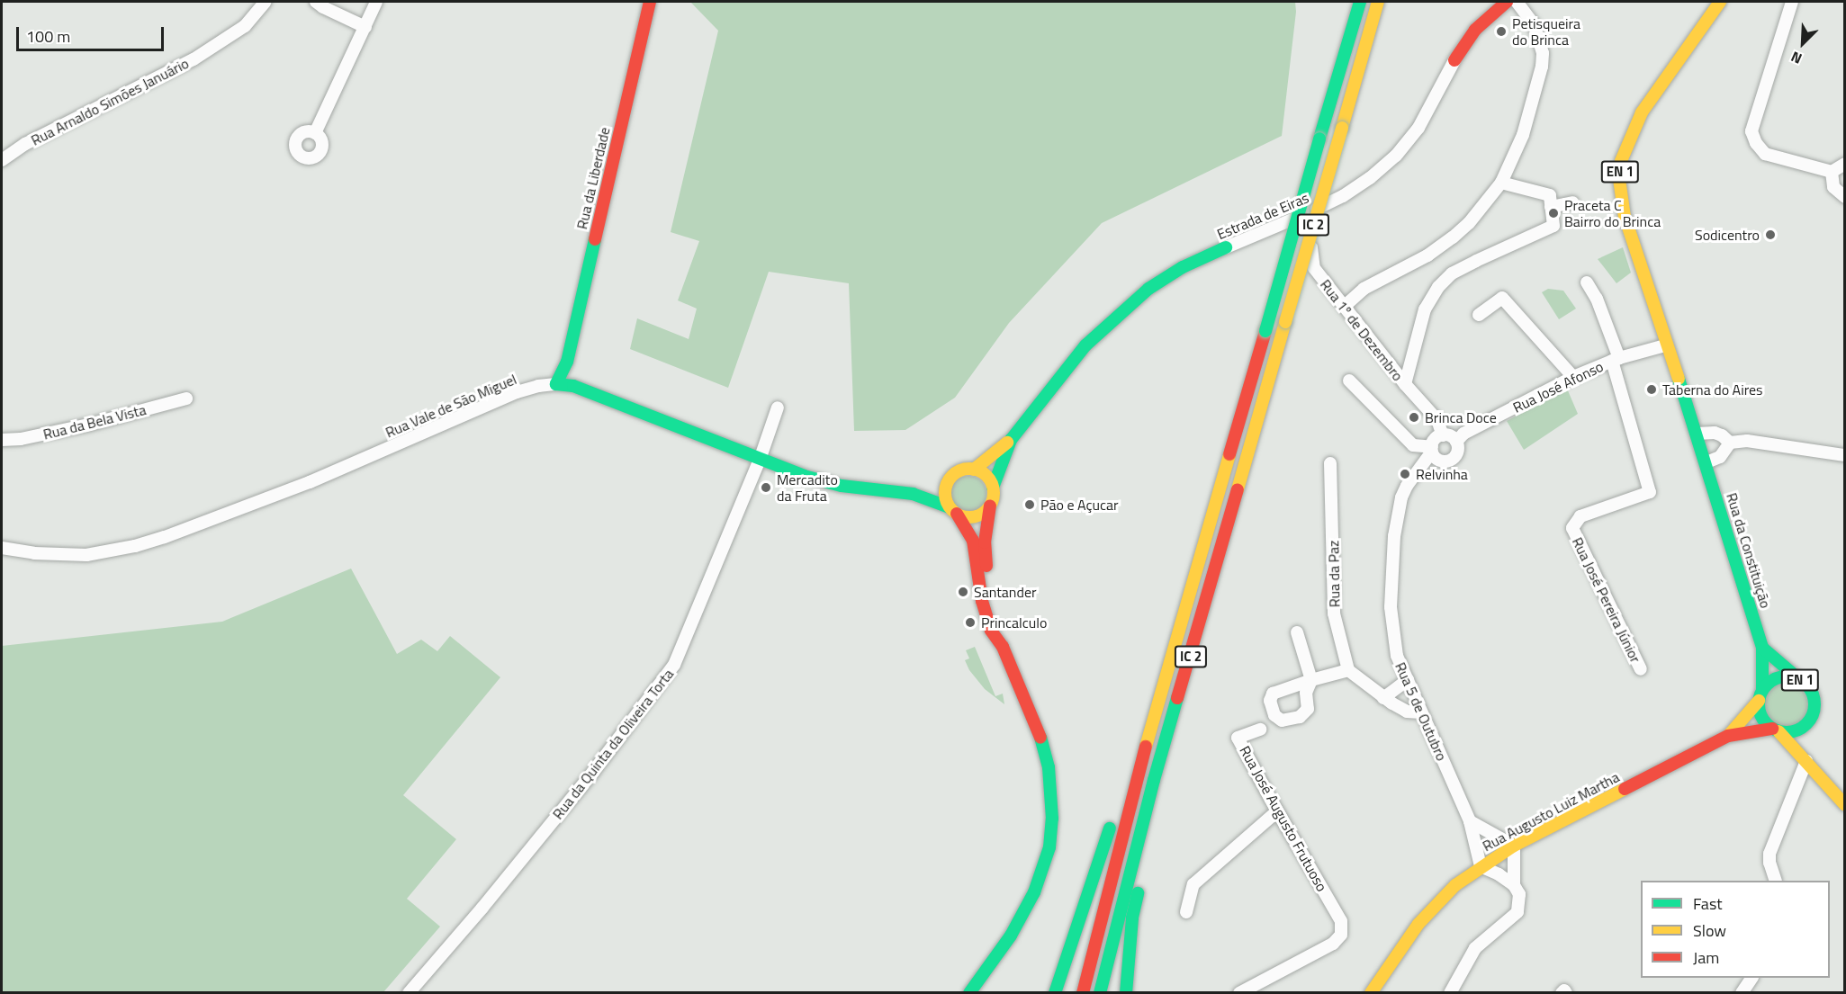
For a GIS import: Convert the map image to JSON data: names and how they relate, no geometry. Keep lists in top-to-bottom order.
{
  "streets": {
    "main road": [
      "EN 1",
      "Rua da Liberdade",
      "Estrada de Eiras",
      "IC 2",
      "Rua Vale de São Miguel",
      "Rua da Constituição",
      "Rua Augusto Luiz Martha"
    ],
    "street": [
      "Rua Arnaldo Simões Januário",
      "Rua 1º de Dezembro",
      "Rua José Afonso",
      "Rua da Bela Vista",
      "Rua da Paz",
      "Rua José Pereira Júnior",
      "Rua 5 de Outubro",
      "Rua da Quinta da Oliveira Torta",
      "Rua José Augusto Frutuoso"
    ]
  },
  "crossings": [
    ["EN 1", "Rua José Afonso"],
    ["EN 1", "Rua da Constituição"],
    ["EN 1", "Rua Augusto Luiz Martha"],
    ["Rua da Liberdade", "Rua Vale de São Miguel"],
    ["Estrada de Eiras", "Rua 1º de Dezembro"],
    ["Estrada de Eiras", "Rua Vale de São Miguel"],
    ["Rua 1º de Dezembro", "Rua José Afonso"],
    ["Rua 1º de Dezembro", "Rua 5 de Outubro"],
    ["Rua José Afonso", "Rua José Pereira Júnior"],
    ["Rua José Afonso", "Rua 5 de Outubro"],
    ["Rua Vale de São Miguel", "Rua da Quinta da Oliveira Torta"],
    ["Rua da Constituição", "Rua Augusto Luiz Martha"],
    ["Rua 5 de Outubro", "Rua Augusto Luiz Martha"]
  ],
  "places": [
    "Petisqueira do Brinca",
    "Praceta C Bairro do Brinca",
    "Sodicentro",
    "Taberna do Aires",
    "Brinca Doce",
    "Relvinha",
    "Mercadito da Fruta",
    "Pão e Açucar",
    "Santander",
    "Princalculo"
  ],
  "legend": ["Fast", "Slow", "Jam"],
  "scale_bar": "100 m",
  "north": "bottom left"
}
